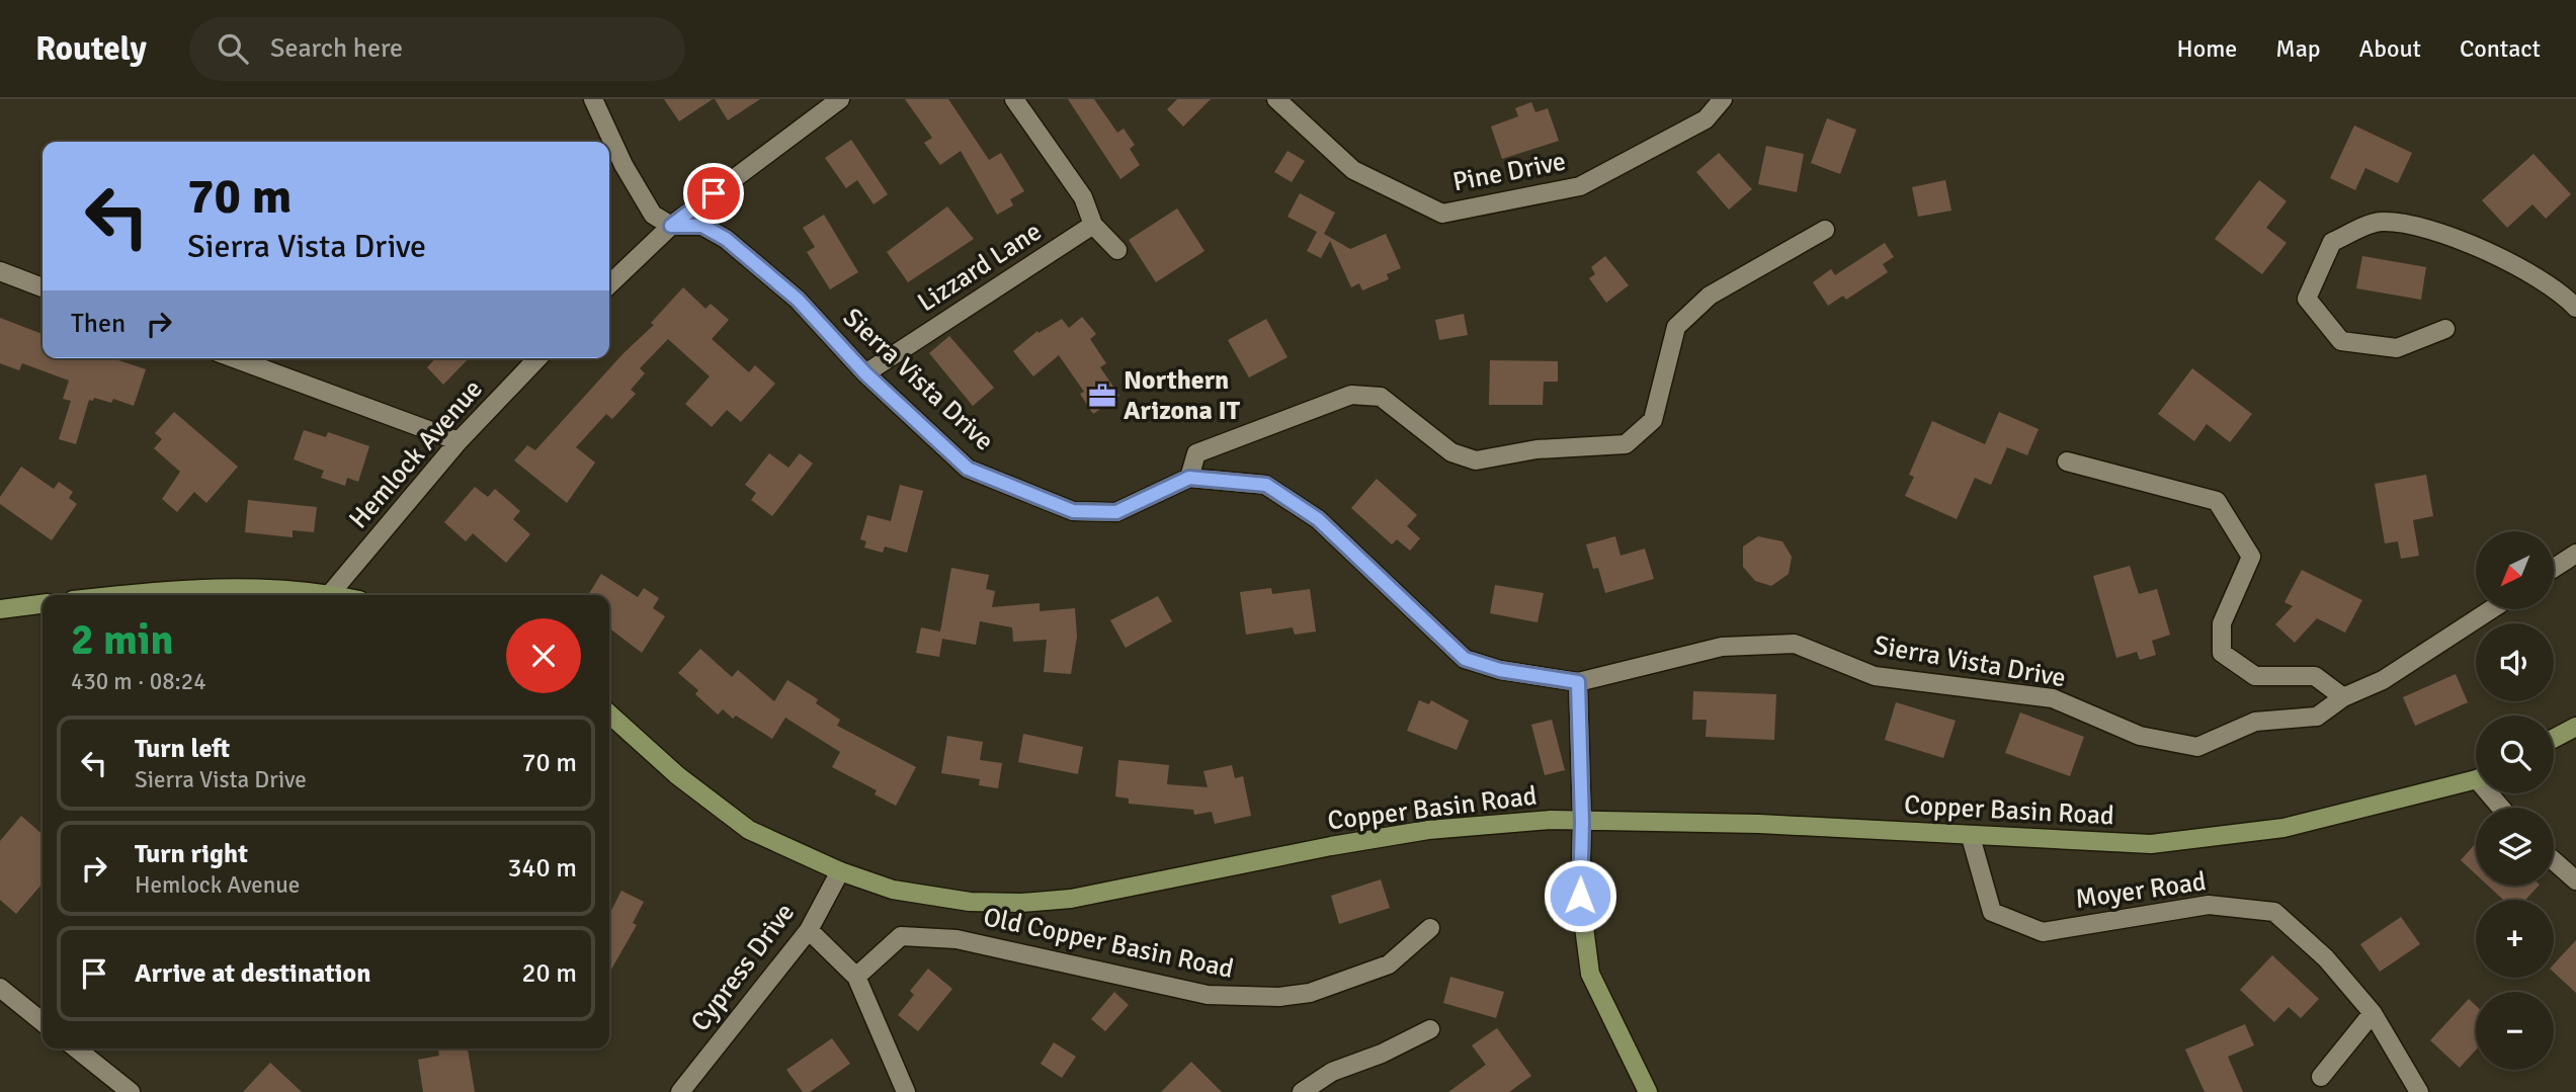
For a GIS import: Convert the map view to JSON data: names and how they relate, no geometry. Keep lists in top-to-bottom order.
{
  "streets": {
    "street": [
      "Pine Drive",
      "Lizzard Lane",
      "Sierra Vista Drive",
      "Hemlock Avenue",
      "Copper Basin Road",
      "Moyer Road",
      "Old Copper Basin Road",
      "Cypress Drive"
    ]
  },
  "crossings": [
    ["Lizzard Lane", "Sierra Vista Drive"],
    ["Copper Basin Road", "Moyer Road"],
    ["Copper Basin Road", "Cypress Drive"]
  ],
  "places": {
    "office": ["Northern Arizona IT"]
  },
  "north": "bottom left",
  "page": {
    "header": "Routely",
    "search": "Search here",
    "nav": [
      "Home",
      "Map",
      "About",
      "Contact"
    ],
    "turn": ["70 m", "Sierra Vista Drive"],
    "then": "Then",
    "map_buttons": ["+", "−"],
    "heading": ["2 min", "430 m · 08:24"],
    "list": [
      {
        "name": "Turn left",
        "note": "Sierra Vista Drive",
        "value": "70 m"
      },
      {
        "name": "Turn right",
        "note": "Hemlock Avenue",
        "value": "340 m"
      },
      {
        "name": "Arrive at destination",
        "value": "20 m"
      }
    ]
  }
}
